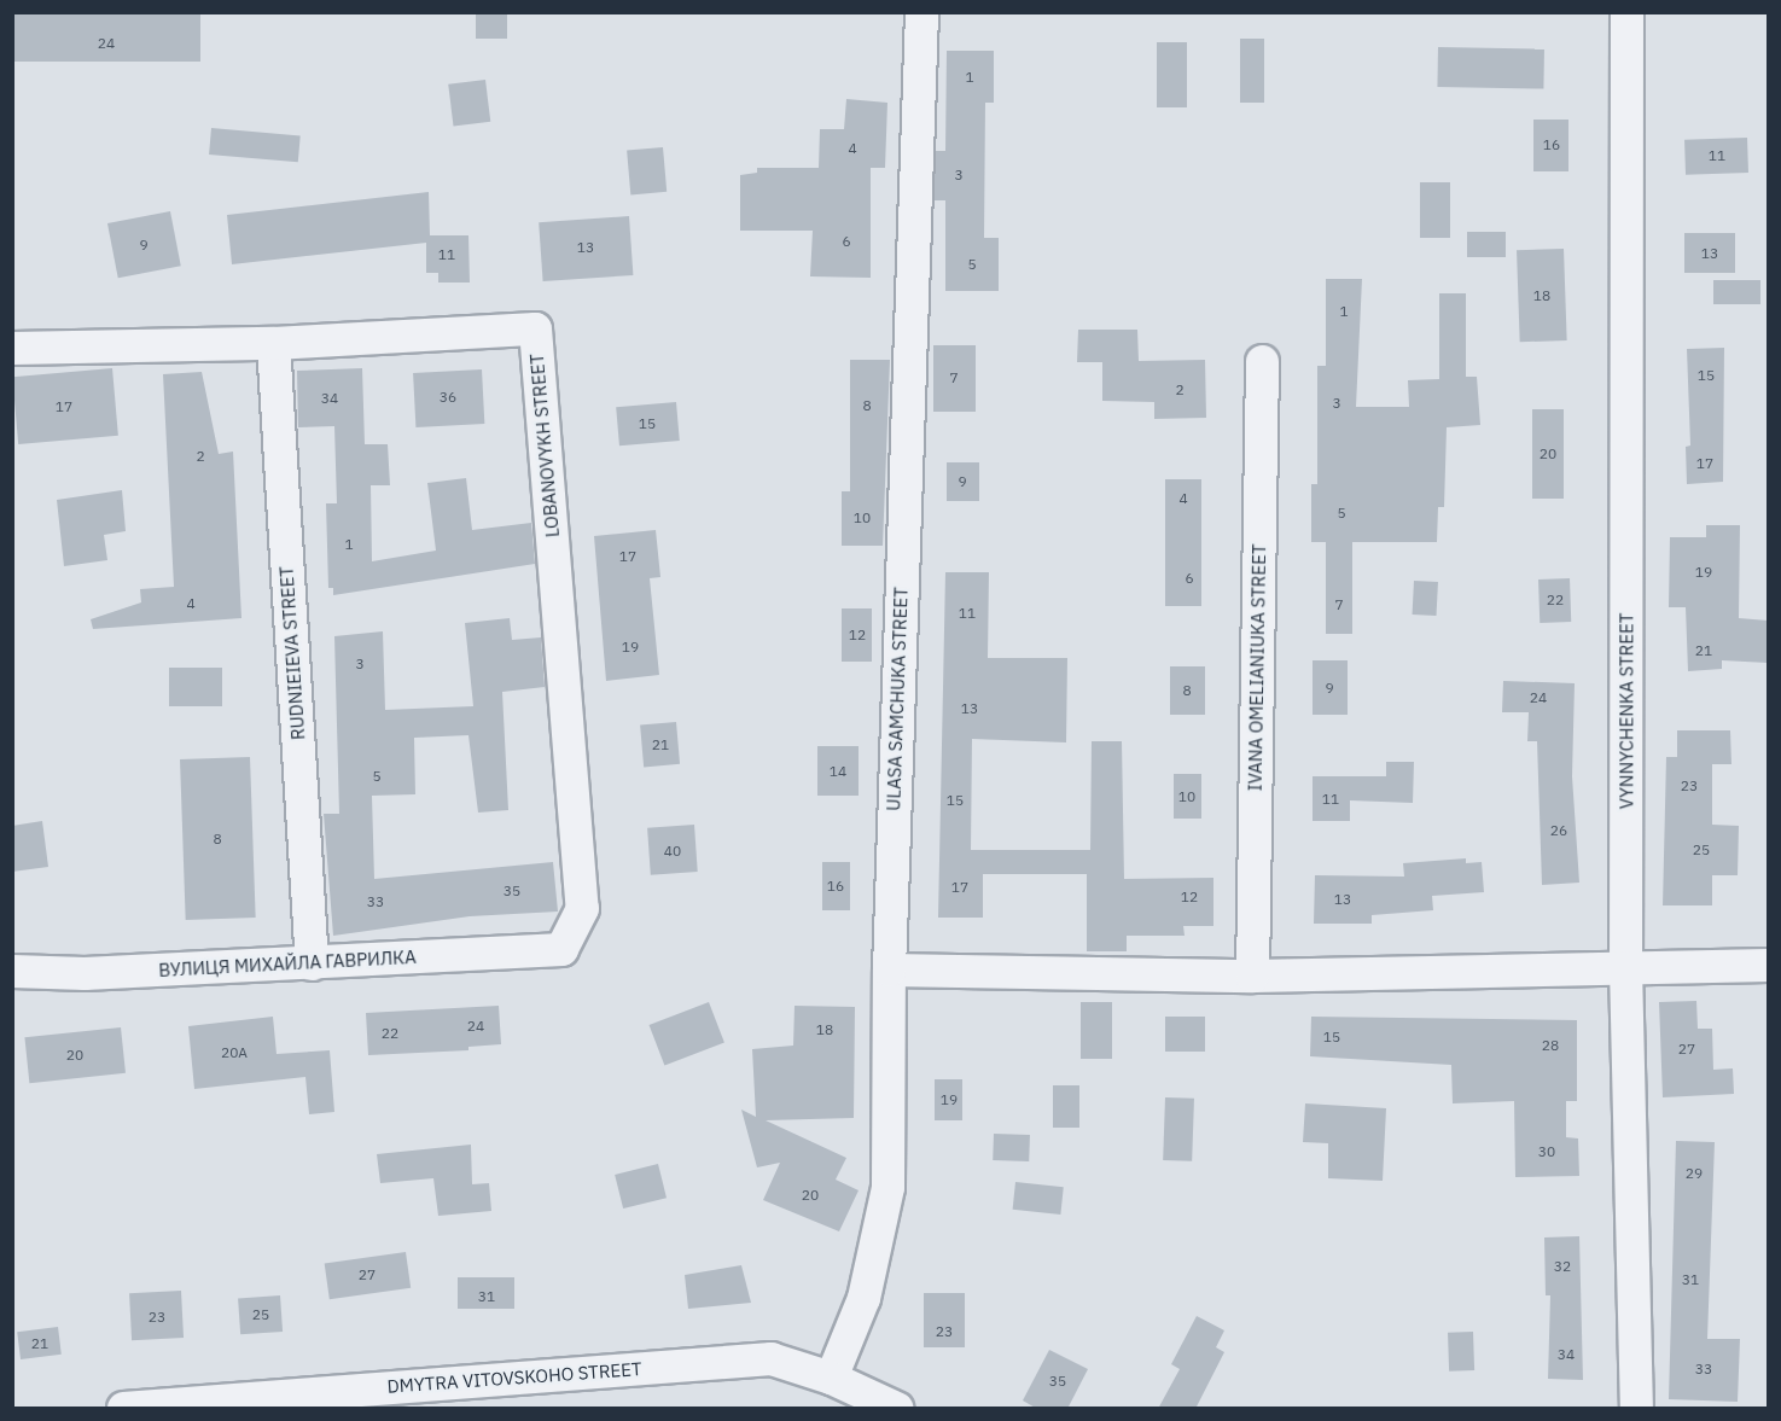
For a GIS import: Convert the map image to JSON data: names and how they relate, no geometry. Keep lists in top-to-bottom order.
{
  "streets": {
    "street": [
      "LOBANOVYKH STREET",
      "RUDNIEIEVA STREET",
      "IVANA OMELIANIUKA STREET",
      "ULASA SAMCHUKA STREET",
      "VYNNYCHENKA STREET",
      "ВУЛИЦЯ МИХАЙЛА ГАВРИЛКА",
      "DMYTRA VITOVSKOHO STREET"
    ]
  },
  "crossings": [
    ["LOBANOVYKH STREET", "RUDNIEIEVA STREET"],
    ["LOBANOVYKH STREET", "ВУЛИЦЯ МИХАЙЛА ГАВРИЛКА"],
    ["RUDNIEIEVA STREET", "ВУЛИЦЯ МИХАЙЛА ГАВРИЛКА"],
    ["ULASA SAMCHUKA STREET", "DMYTRA VITOVSKOHO STREET"]
  ],
  "house_numbers": [
    "24",
    "1",
    "16",
    "4",
    "11",
    "3",
    "6",
    "9",
    "13",
    "13",
    "11",
    "5",
    "18",
    "1",
    "15",
    "7",
    "2",
    "36",
    "34",
    "3",
    "8",
    "17",
    "15",
    "20",
    "2",
    "17",
    "9",
    "4",
    "5",
    "10",
    "1",
    "17",
    "19",
    "6",
    "22",
    "4",
    "7",
    "11",
    "12",
    "19",
    "21",
    "3",
    "9",
    "8",
    "24",
    "13",
    "21",
    "14",
    "5",
    "23",
    "10",
    "11",
    "15",
    "26",
    "8",
    "25",
    "40",
    "16",
    "17",
    "35",
    "12",
    "13",
    "33",
    "24",
    "18",
    "22",
    "15",
    "28",
    "27",
    "20А",
    "20",
    "19",
    "30",
    "29",
    "20",
    "32",
    "27",
    "31",
    "31",
    "25",
    "23",
    "23",
    "21",
    "34",
    "33",
    "35"
  ]
}
